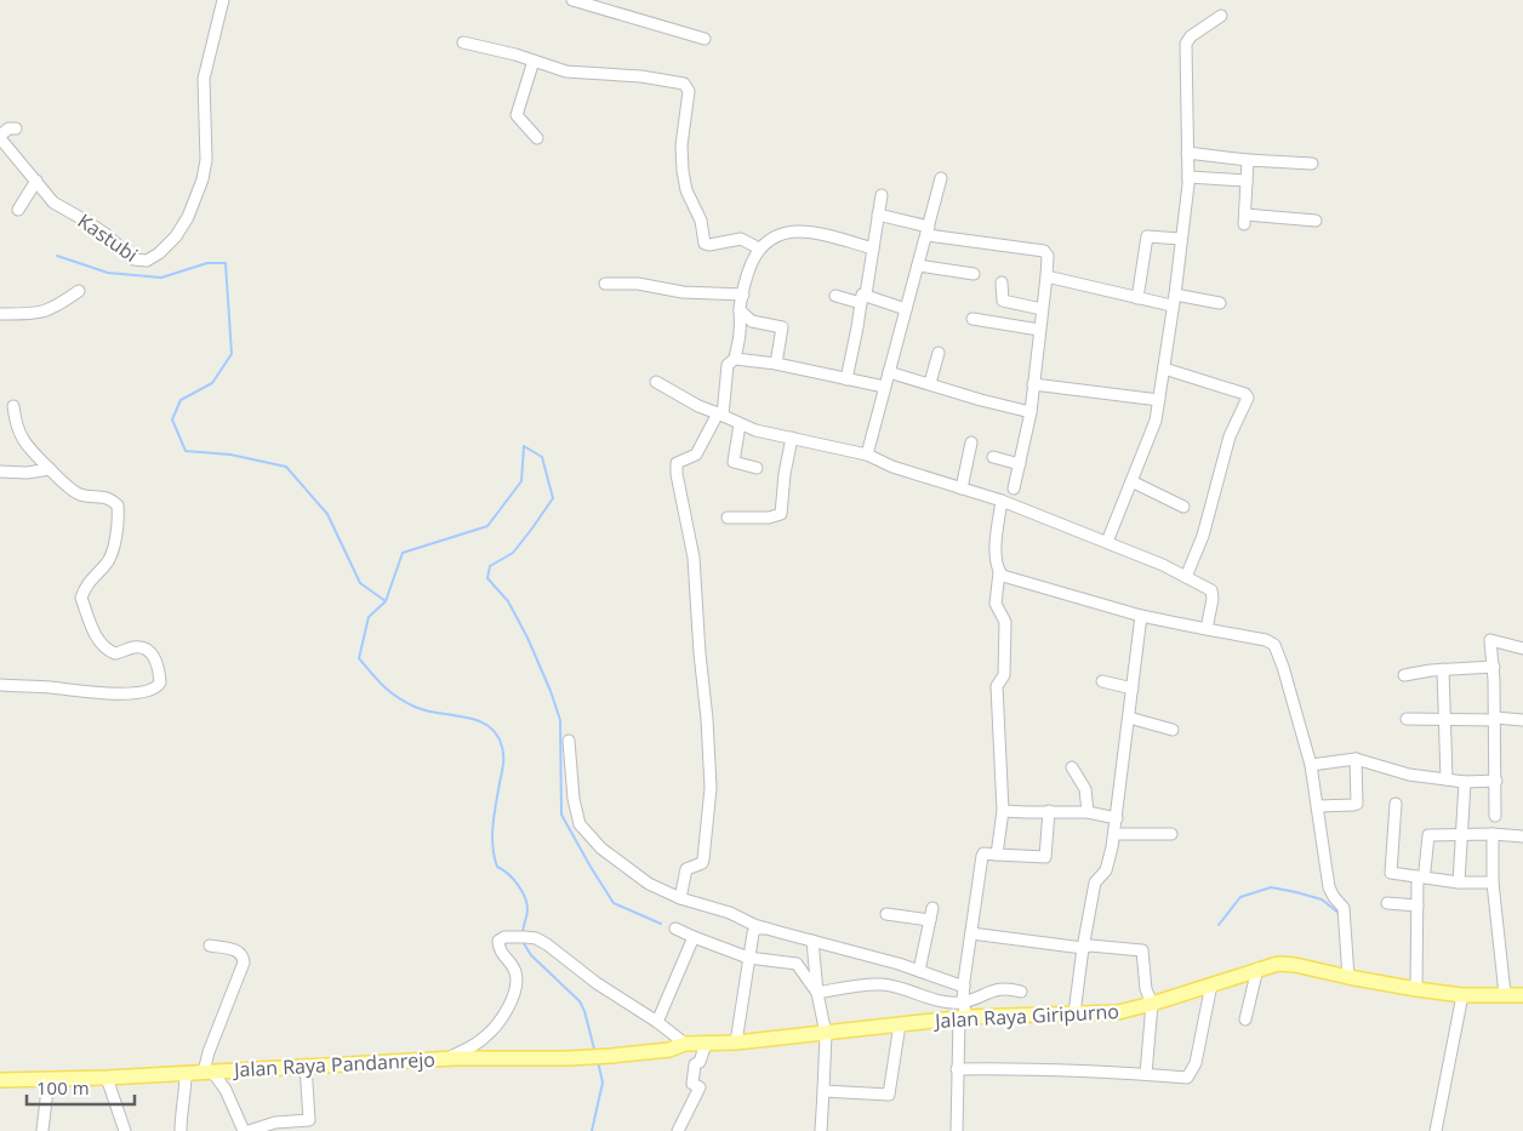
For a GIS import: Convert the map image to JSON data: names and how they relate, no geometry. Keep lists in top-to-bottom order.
{
  "streets": {
    "main road": ["Jalan Raya Giripurno", "Jalan Raya Pandanrejo"],
    "street": ["Kastubi"]
  },
  "crossings": [
    ["Jalan Raya Giripurno", "Jalan Raya Pandanrejo"]
  ],
  "scale_bar": "100 m"
}
